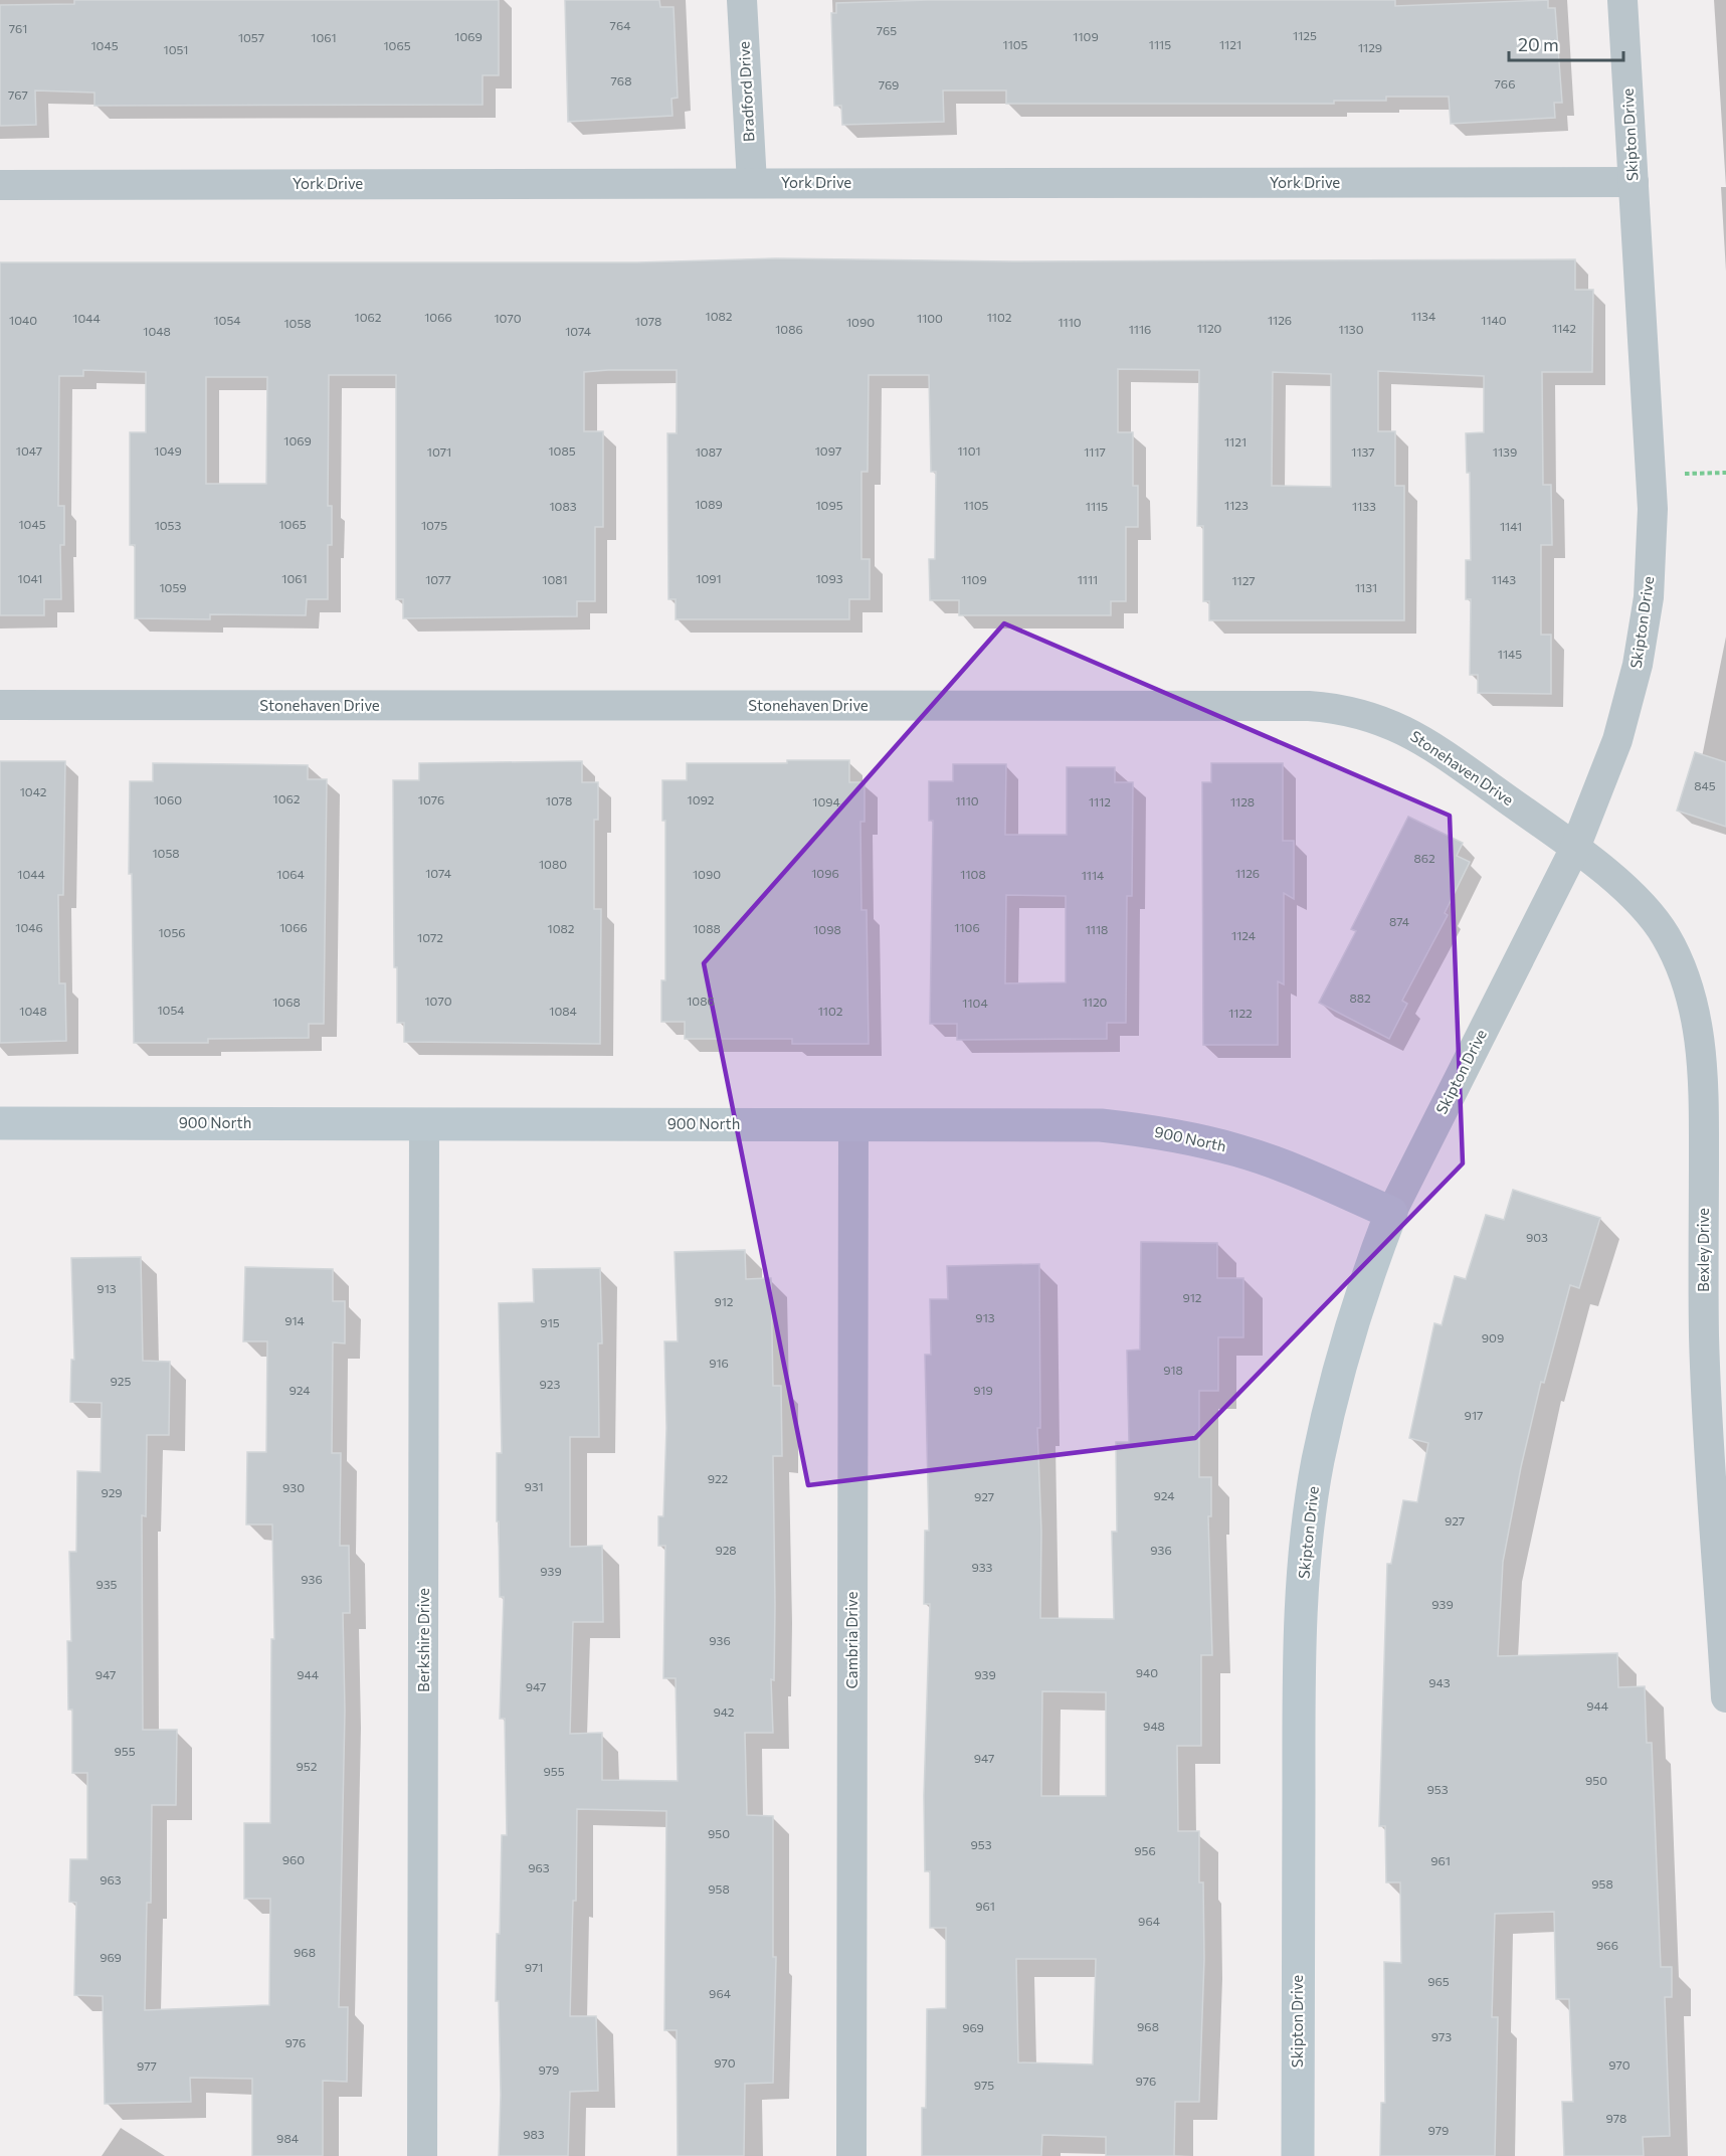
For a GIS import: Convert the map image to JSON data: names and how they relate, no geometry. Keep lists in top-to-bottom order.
{
  "streets": {
    "street": [
      "Bradford Drive",
      "Skipton Drive",
      "York Drive",
      "Stonehaven Drive",
      "900 North",
      "Bexley Drive",
      "Berkshire Drive",
      "Cambria Drive"
    ]
  },
  "crossings": [
    ["Bradford Drive", "York Drive"],
    ["Skipton Drive", "York Drive"],
    ["Skipton Drive", "Stonehaven Drive"],
    ["Skipton Drive", "900 North"],
    ["Skipton Drive", "Bexley Drive"],
    ["Stonehaven Drive", "Bexley Drive"],
    ["900 North", "Berkshire Drive"],
    ["900 North", "Cambria Drive"]
  ],
  "house_numbers": [
    "764",
    "761",
    "765",
    "1125",
    "1069",
    "1109",
    "1057",
    "1061",
    "1105",
    "1115",
    "1121",
    "1045",
    "1065",
    "1129",
    "1051",
    "768",
    "766",
    "769",
    "767",
    "1082",
    "1134",
    "1062",
    "1066",
    "1102",
    "1044",
    "1070",
    "1100",
    "1040",
    "1054",
    "1126",
    "1140",
    "1078",
    "1090",
    "1110",
    "1058",
    "1120",
    "1142",
    "1086",
    "1116",
    "1130",
    "1048",
    "1074",
    "1069",
    "1121",
    "1047",
    "1049",
    "1085",
    "1097",
    "1101",
    "1071",
    "1087",
    "1117",
    "1137",
    "1139",
    "1089",
    "1095",
    "1105",
    "1123",
    "1083",
    "1115",
    "1133",
    "1045",
    "1065",
    "1053",
    "1075",
    "1141",
    "1041",
    "1061",
    "1091",
    "1093",
    "1077",
    "1081",
    "1109",
    "1111",
    "1143",
    "1127",
    "1059",
    "1131",
    "1145",
    "845",
    "1042",
    "1062",
    "1060",
    "1076",
    "1092",
    "1078",
    "1110",
    "1094",
    "1112",
    "1128",
    "1058",
    "862",
    "1080",
    "1074",
    "1096",
    "1126",
    "1044",
    "1064",
    "1090",
    "1108",
    "1114",
    "874",
    "1046",
    "1066",
    "1106",
    "1082",
    "1088",
    "1098",
    "1118",
    "1056",
    "1124",
    "1072",
    "882",
    "1070",
    "1086",
    "1068",
    "1120",
    "1104",
    "1054",
    "1048",
    "1084",
    "1102",
    "1122",
    "903",
    "913",
    "912",
    "912",
    "913",
    "914",
    "915",
    "909",
    "916",
    "918",
    "925",
    "923",
    "924",
    "919",
    "917",
    "922",
    "931",
    "930",
    "929",
    "924",
    "927",
    "927",
    "928",
    "936",
    "933",
    "939",
    "936",
    "935",
    "939",
    "936",
    "940",
    "947",
    "944",
    "939",
    "943",
    "947",
    "944",
    "942",
    "948",
    "955",
    "947",
    "952",
    "955",
    "950",
    "953",
    "950",
    "953",
    "956",
    "960",
    "961",
    "963",
    "963",
    "958",
    "958",
    "961",
    "964",
    "966",
    "968",
    "969",
    "971",
    "965",
    "964",
    "968",
    "969",
    "973",
    "976",
    "970",
    "970",
    "977",
    "979",
    "976",
    "975",
    "978",
    "979",
    "983",
    "984"
  ],
  "scale_bar": "20 m"
}
